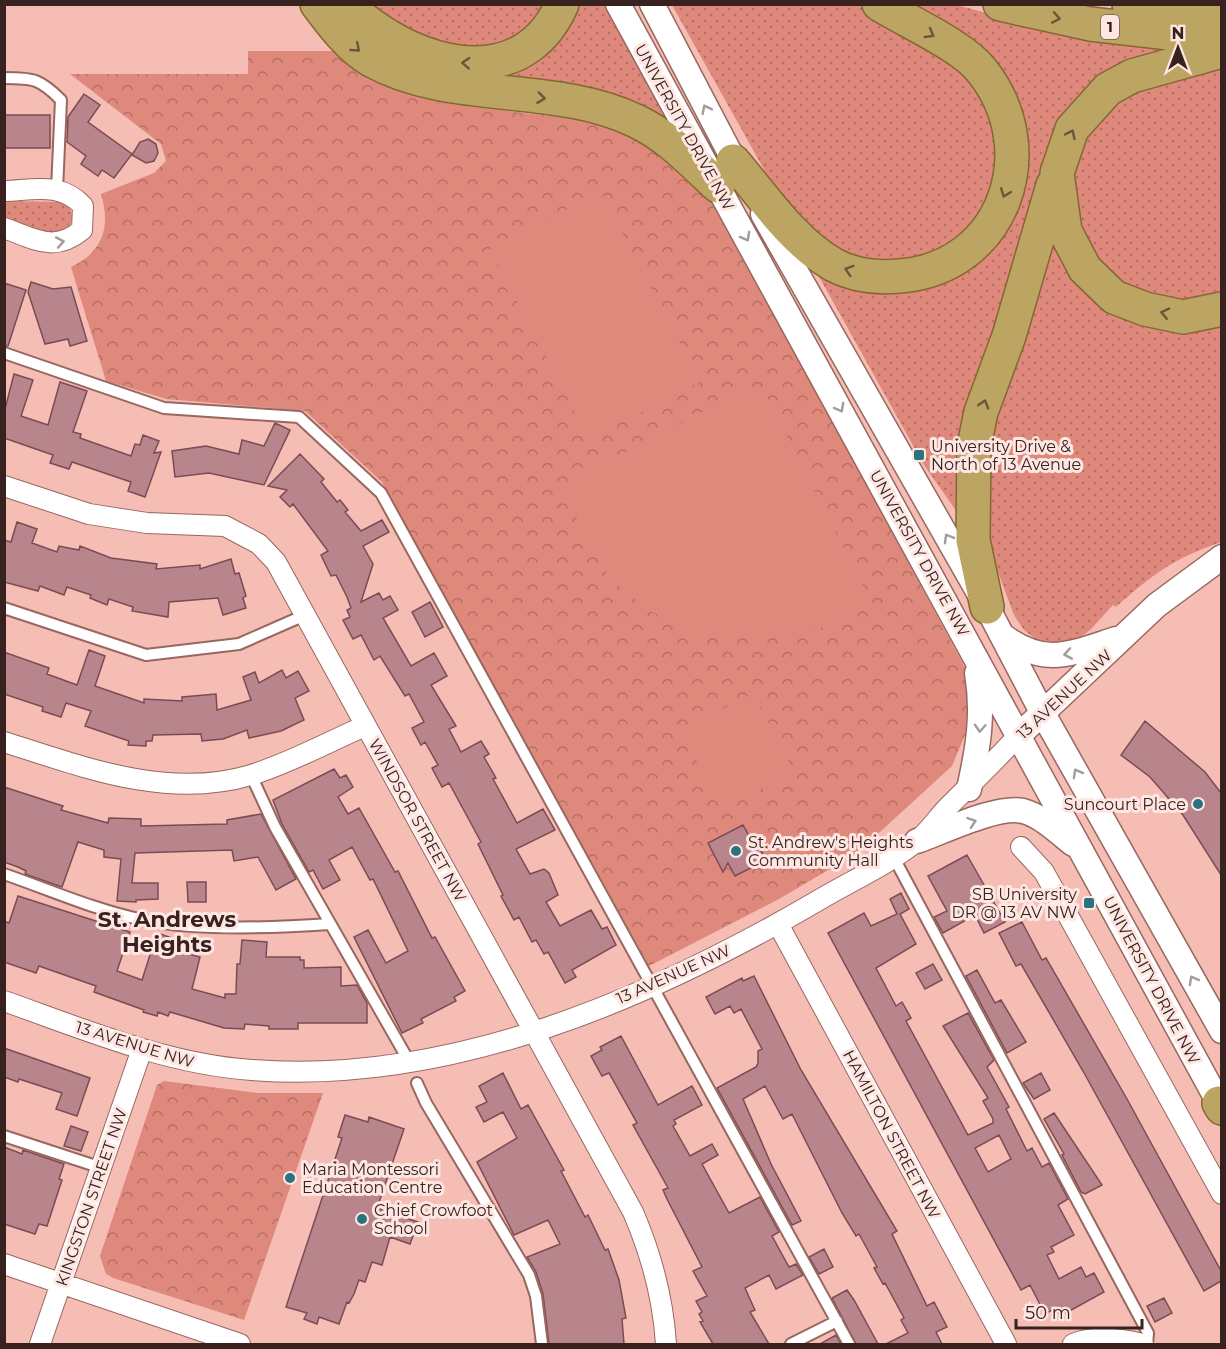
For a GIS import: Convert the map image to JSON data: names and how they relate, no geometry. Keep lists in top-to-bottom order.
{
  "streets": {
    "highway": ["1"],
    "street": [
      "UNIVERSITY DRIVE NW",
      "13 AVENUE NW",
      "WINDSOR STREET NW",
      "HAMILTON STREET NW",
      "KINGSTON STREET NW"
    ]
  },
  "crossings": [
    ["UNIVERSITY DRIVE NW", "13 AVENUE NW"],
    ["13 AVENUE NW", "WINDSOR STREET NW"],
    ["13 AVENUE NW", "HAMILTON STREET NW"],
    ["13 AVENUE NW", "KINGSTON STREET NW"]
  ],
  "districts": ["St. Andrews Heights"],
  "places": {
    "transit": ["University Drive & North of 13 Avenue", "SB University DR @ 13 AV NW"],
    "other": [
      "Suncourt Place",
      "St. Andrew's Heights Community Hall",
      "Maria Montessori Education Centre",
      "Chief Crowfoot School"
    ]
  },
  "scale_bar": "50 m",
  "north": "top"
}
